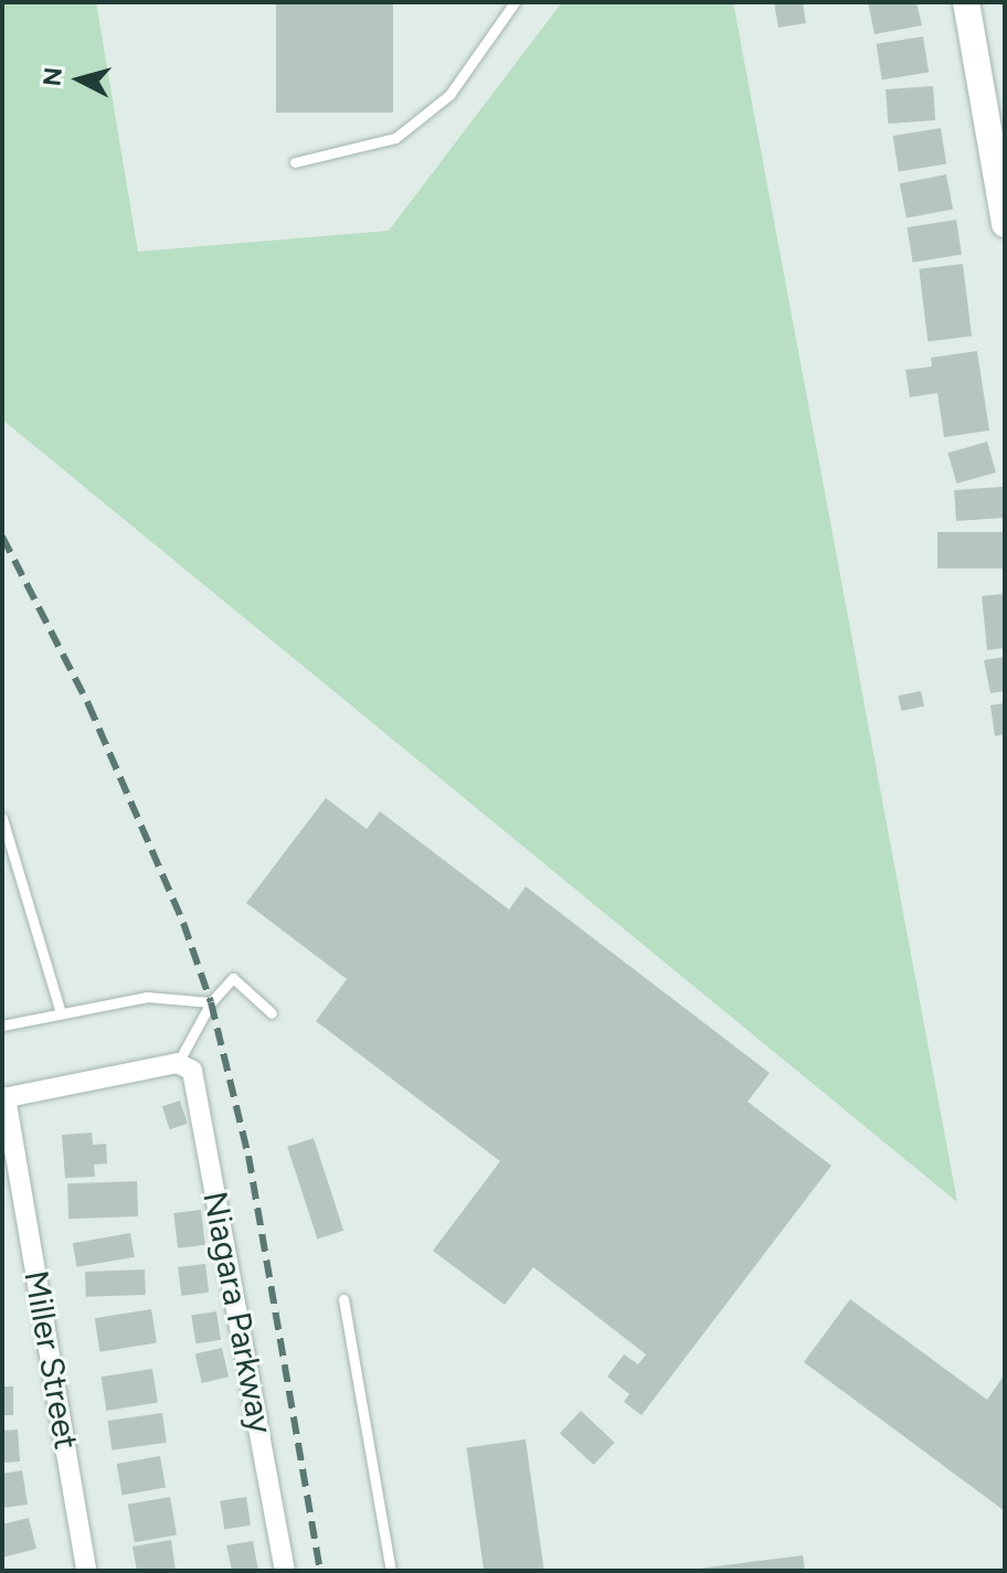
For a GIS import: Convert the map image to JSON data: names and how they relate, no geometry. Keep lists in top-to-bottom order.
{
  "streets": {
    "street": ["Niagara Parkway", "Miller Street"]
  },
  "north": "left"
}
